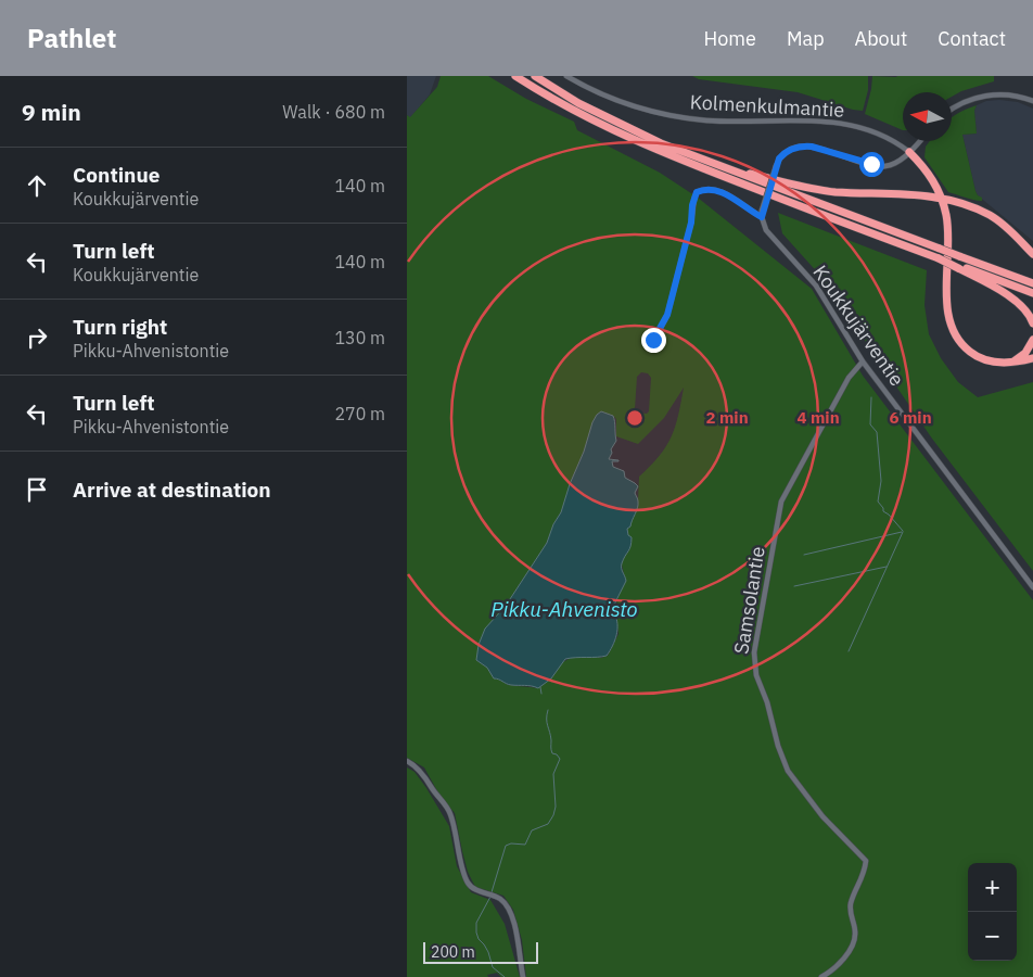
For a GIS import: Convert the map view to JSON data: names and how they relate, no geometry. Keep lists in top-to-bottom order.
{
  "streets": {
    "street": ["Kolmenkulmantie", "Koukkujärventie", "Samsolantie"]
  },
  "crossings": [
    ["Koukkujärventie", "Samsolantie"]
  ],
  "water": ["Pikku-Ahvenisto"],
  "scale_bar": "200 m",
  "north": "left",
  "page": {
    "header": "Pathlet",
    "nav": [
      "Home",
      "Map",
      "About",
      "Contact"
    ],
    "heading": ["9 min", "Walk · 680 m"],
    "list": [
      ["Continue", "Koukkujärventie", "140 m"],
      ["Turn left", "Koukkujärventie", "140 m"],
      ["Turn right", "Pikku-Ahvenistontie", "130 m"],
      ["Turn left", "Pikku-Ahvenistontie", "270 m"],
      "Arrive at destination"
    ],
    "map_buttons": ["+", "−"],
    "scale": "200 m"
  },
  "rings": ["2 min", "4 min", "6 min"]
}
